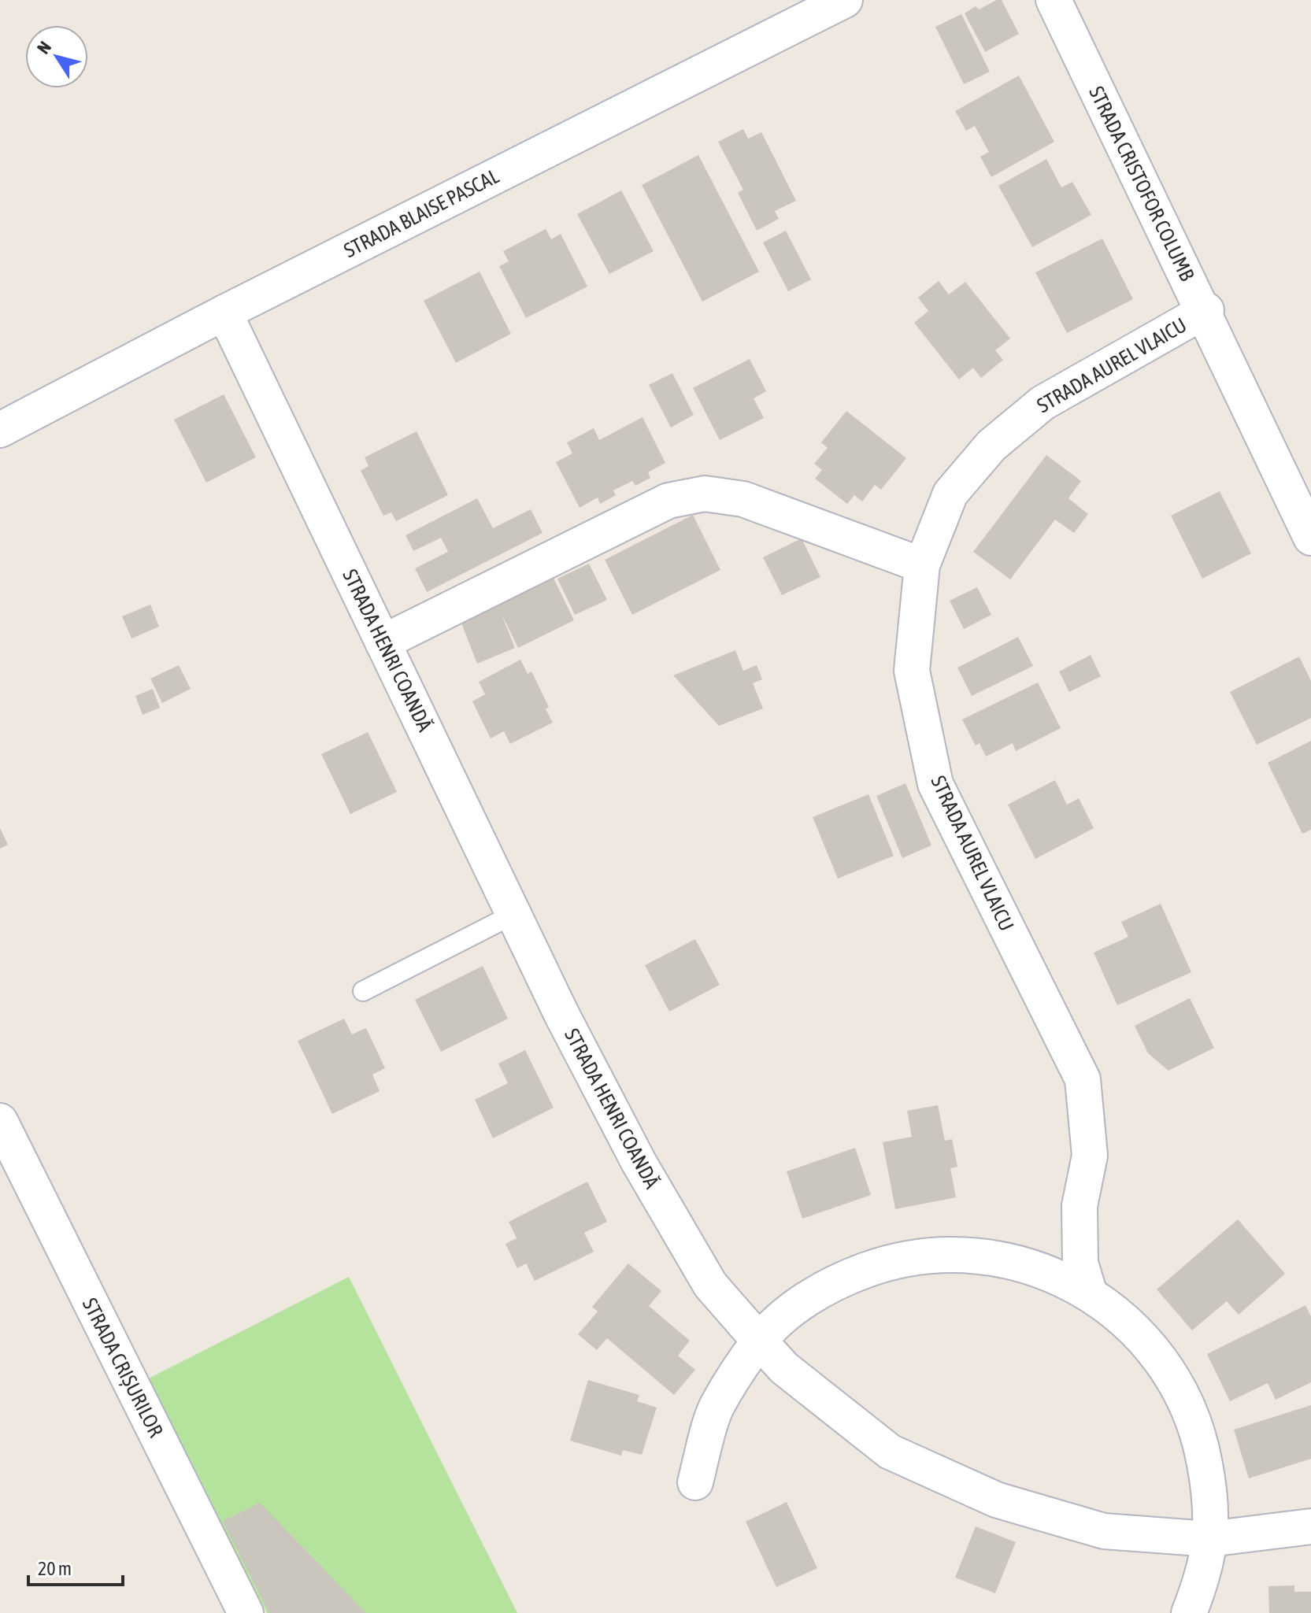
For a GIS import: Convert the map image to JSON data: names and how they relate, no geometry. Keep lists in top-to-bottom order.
{
  "streets": {
    "street": [
      "STRADA CRISTOFOR COLUMB",
      "STRADA BLAISE PASCAL",
      "STRADA AUREL VLAICU",
      "STRADA HENRI COANDĂ",
      "STRADA CRIȘURILOR"
    ]
  },
  "crossings": [
    ["STRADA CRISTOFOR COLUMB", "STRADA AUREL VLAICU"],
    ["STRADA BLAISE PASCAL", "STRADA HENRI COANDĂ"]
  ],
  "scale_bar": "20 m",
  "north": "top left"
}
